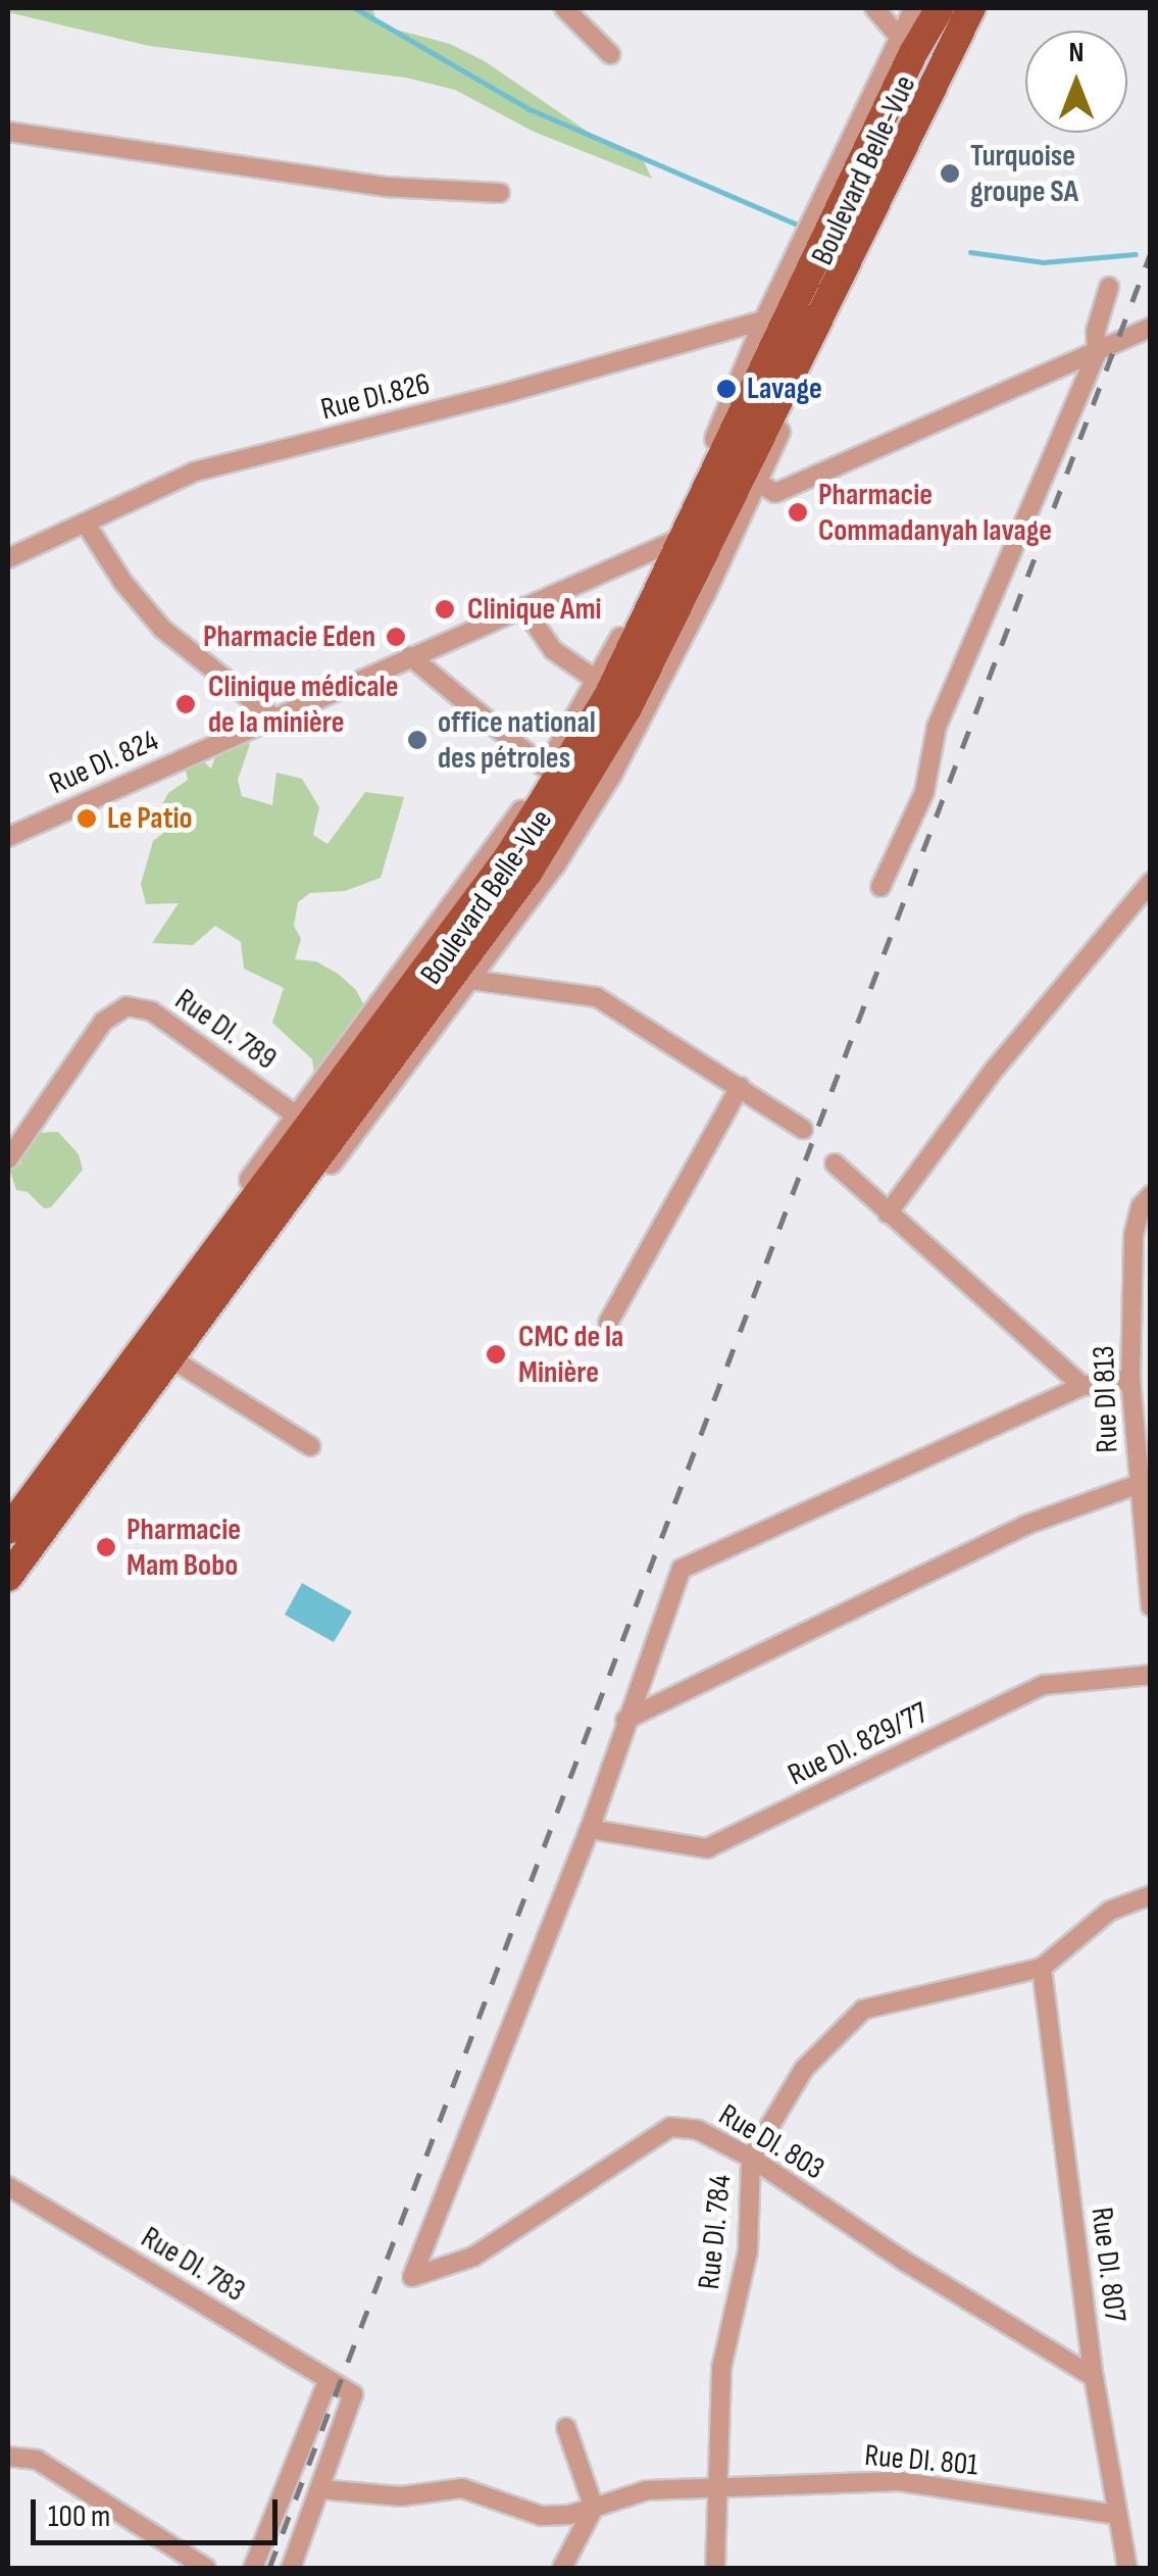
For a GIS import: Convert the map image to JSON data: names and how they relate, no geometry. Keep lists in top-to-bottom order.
{
  "streets": {
    "main road": ["Boulevard Belle-Vue"],
    "street": [
      "Rue DI.826",
      "Rue DI. 824",
      "Rue DI. 789",
      "Rue DI 813",
      "Rue DI. 829/77",
      "Rue DI. 803",
      "Rue DI. 784",
      "Rue DI. 783",
      "Rue DI. 807",
      "Rue DI. 801"
    ]
  },
  "crossings": [
    ["Boulevard Belle-Vue", "Rue DI.826"],
    ["Boulevard Belle-Vue", "Rue DI. 824"],
    ["Boulevard Belle-Vue", "Rue DI. 789"],
    ["Rue DI. 829/77", "Rue DI. 803"],
    ["Rue DI. 803", "Rue DI. 784"],
    ["Rue DI. 803", "Rue DI. 807"],
    ["Rue DI. 784", "Rue DI. 807"],
    ["Rue DI. 784", "Rue DI. 801"],
    ["Rue DI. 783", "Rue DI. 801"],
    ["Rue DI. 807", "Rue DI. 801"]
  ],
  "places": [
    "Turquoise groupe SA",
    "Lavage",
    "Pharmacie Commadanyah lavage",
    "Clinique Ami",
    "Pharmacie Eden",
    "Clinique médicale de la minière",
    "office national des pétroles",
    "Le Patio",
    "CMC de la Minière",
    "Pharmacie Mam Bobo"
  ],
  "scale_bar": "100 m",
  "north": "top"
}
